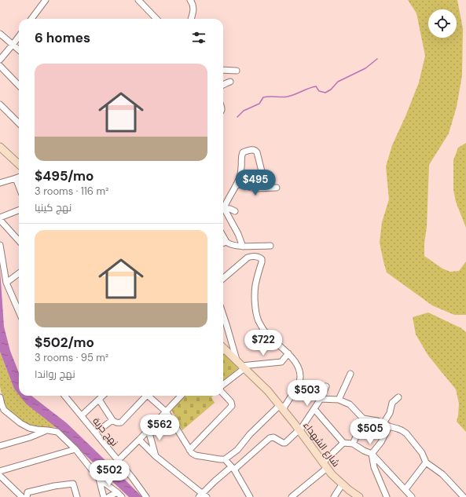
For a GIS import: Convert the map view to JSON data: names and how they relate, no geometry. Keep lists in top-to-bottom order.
{
  "streets": {
    "main road": ["شارع الشهداء"],
    "street": ["نهج جربة"]
  },
  "page": {
    "heading": "6 homes",
    "list": [
      {
        "name": "$495/mo",
        "note": "3 rooms · 116 m² · نهج كينيا"
      },
      {
        "name": "$502/mo",
        "note": "3 rooms · 95 m² · نهج رواندا"
      }
    ],
    "price": [
      "$495",
      "$722",
      "$503",
      "$562",
      "$505",
      "$502"
    ]
  }
}
